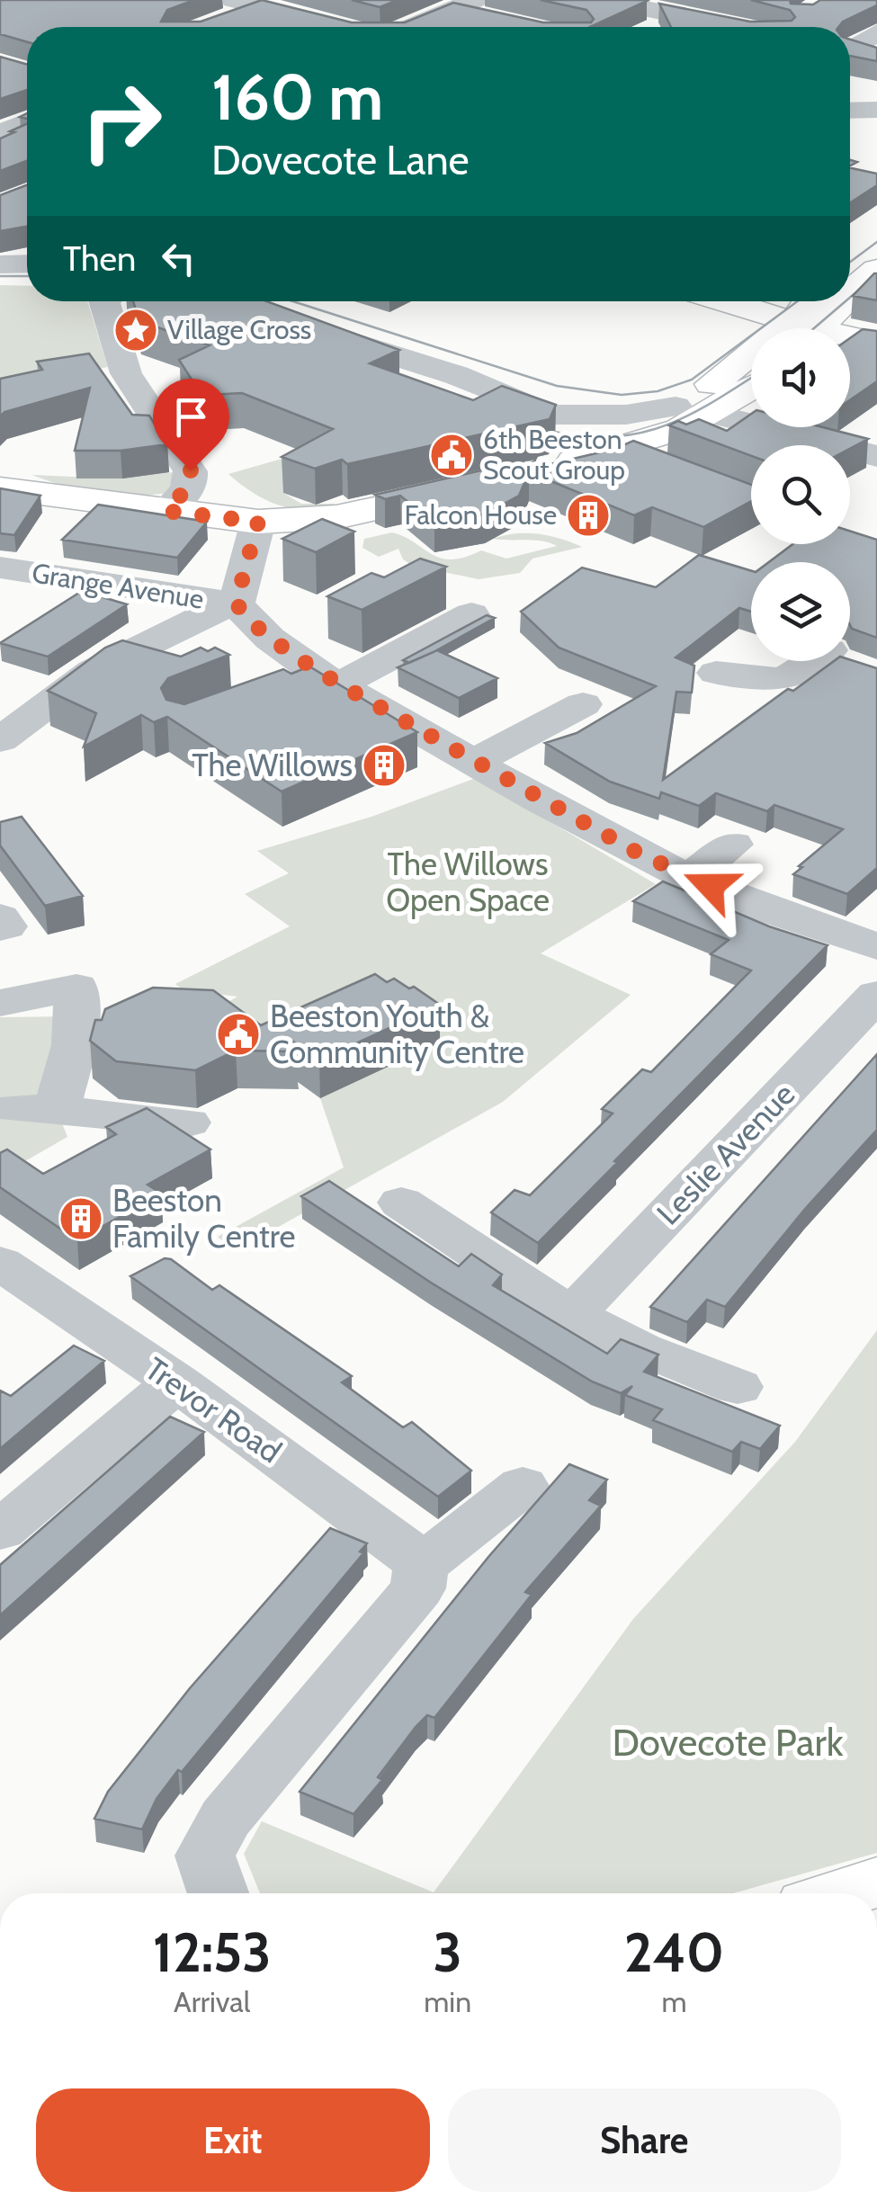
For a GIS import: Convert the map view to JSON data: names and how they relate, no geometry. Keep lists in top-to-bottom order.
{
  "streets": {
    "street": ["Grange Avenue", "Leslie Avenue", "Trevor Road"]
  },
  "parks": ["The Willows Open Space", "Dovecote Park"],
  "places": {
    "place": ["Village Cross"],
    "public building": ["6th Beeston Scout Group", "Beeston Youth & Community Centre"],
    "building": ["Falcon House", "The Willows", "Beeston Family Centre"]
  },
  "page": {
    "turn": ["160 m", "Dovecote Lane"],
    "then": "Then",
    "eta": [
      "12:53",
      "Arrival",
      "3",
      "min",
      "240",
      "m"
    ],
    "buttons": ["Exit", "Share"]
  }
}
